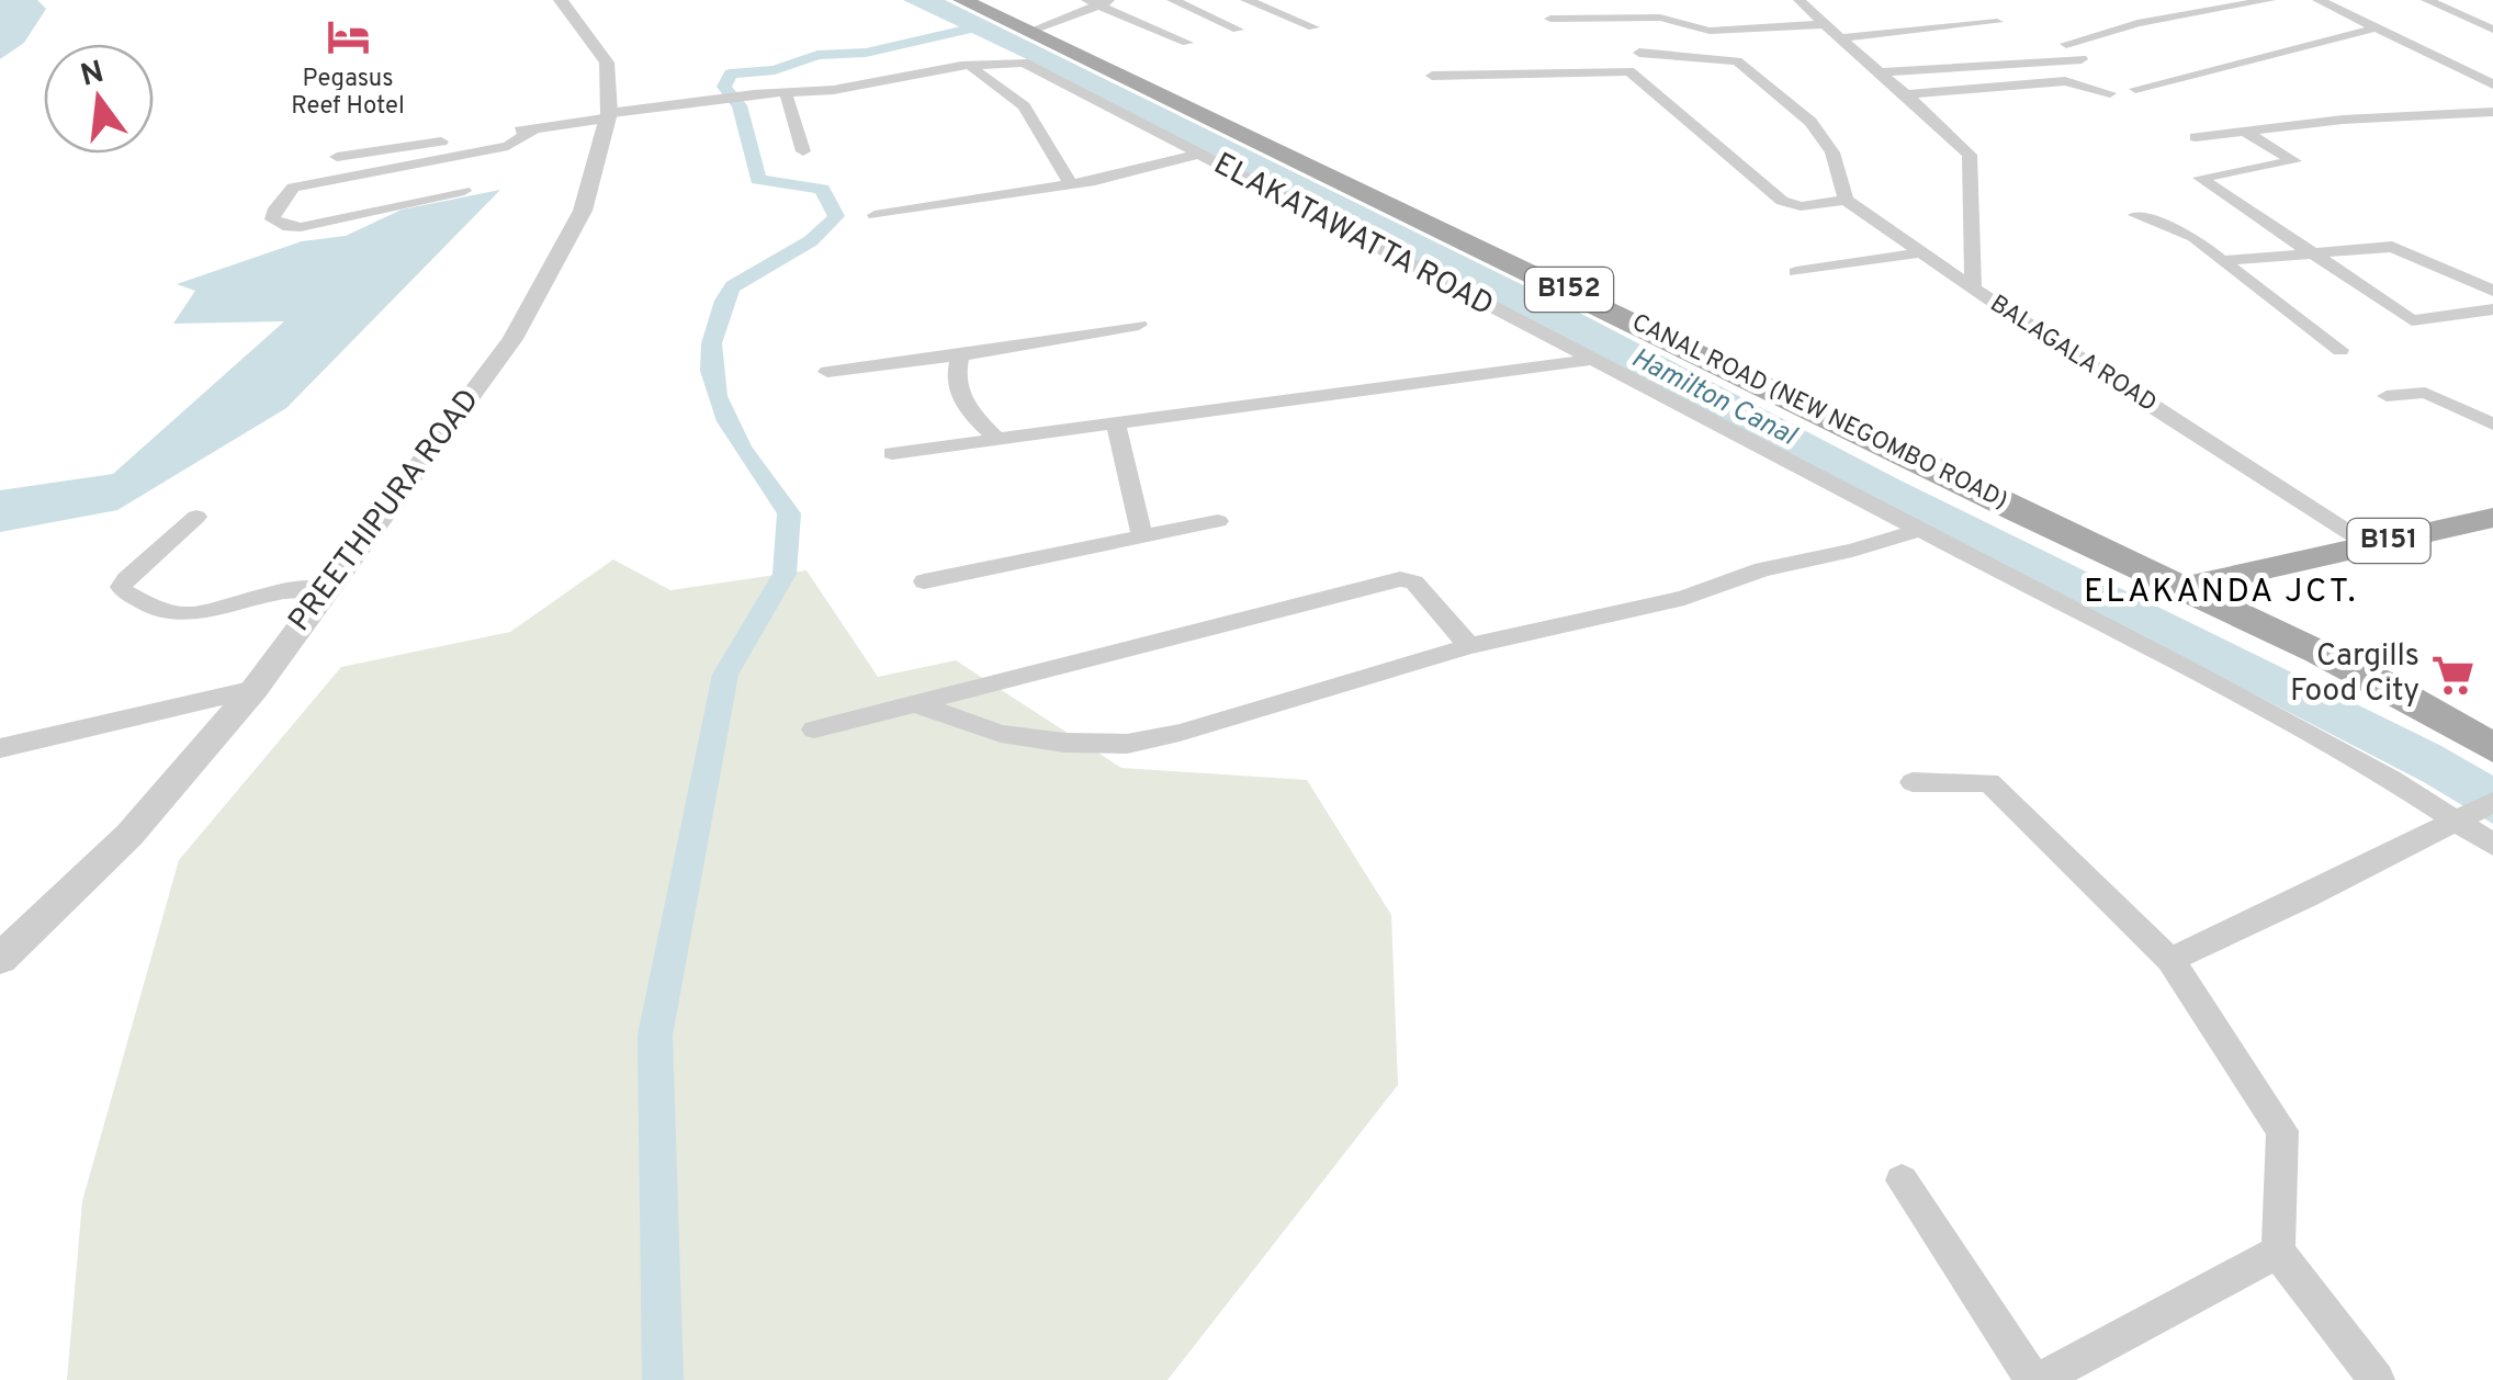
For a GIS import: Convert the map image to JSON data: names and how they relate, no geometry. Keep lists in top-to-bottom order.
{
  "streets": {
    "main road": ["B152", "CANAL ROAD (NEW NEGOMBO ROAD)", "B151"],
    "street": ["ELAKATAWATTA ROAD", "BALAGALA ROAD", "PREETHIPURA ROAD"]
  },
  "crossings": [
    ["ELAKATAWATTA ROAD", "CANAL ROAD (NEW NEGOMBO ROAD)"],
    ["BALAGALA ROAD", "B151"],
    ["CANAL ROAD (NEW NEGOMBO ROAD)", "B151"]
  ],
  "districts": ["ELAKANDA JCT."],
  "water": ["Hamilton Canal"],
  "places": {
    "hotel": ["Pegasus Reef Hotel"],
    "supermarket": ["Cargills Food City"]
  },
  "north": "top"
}
